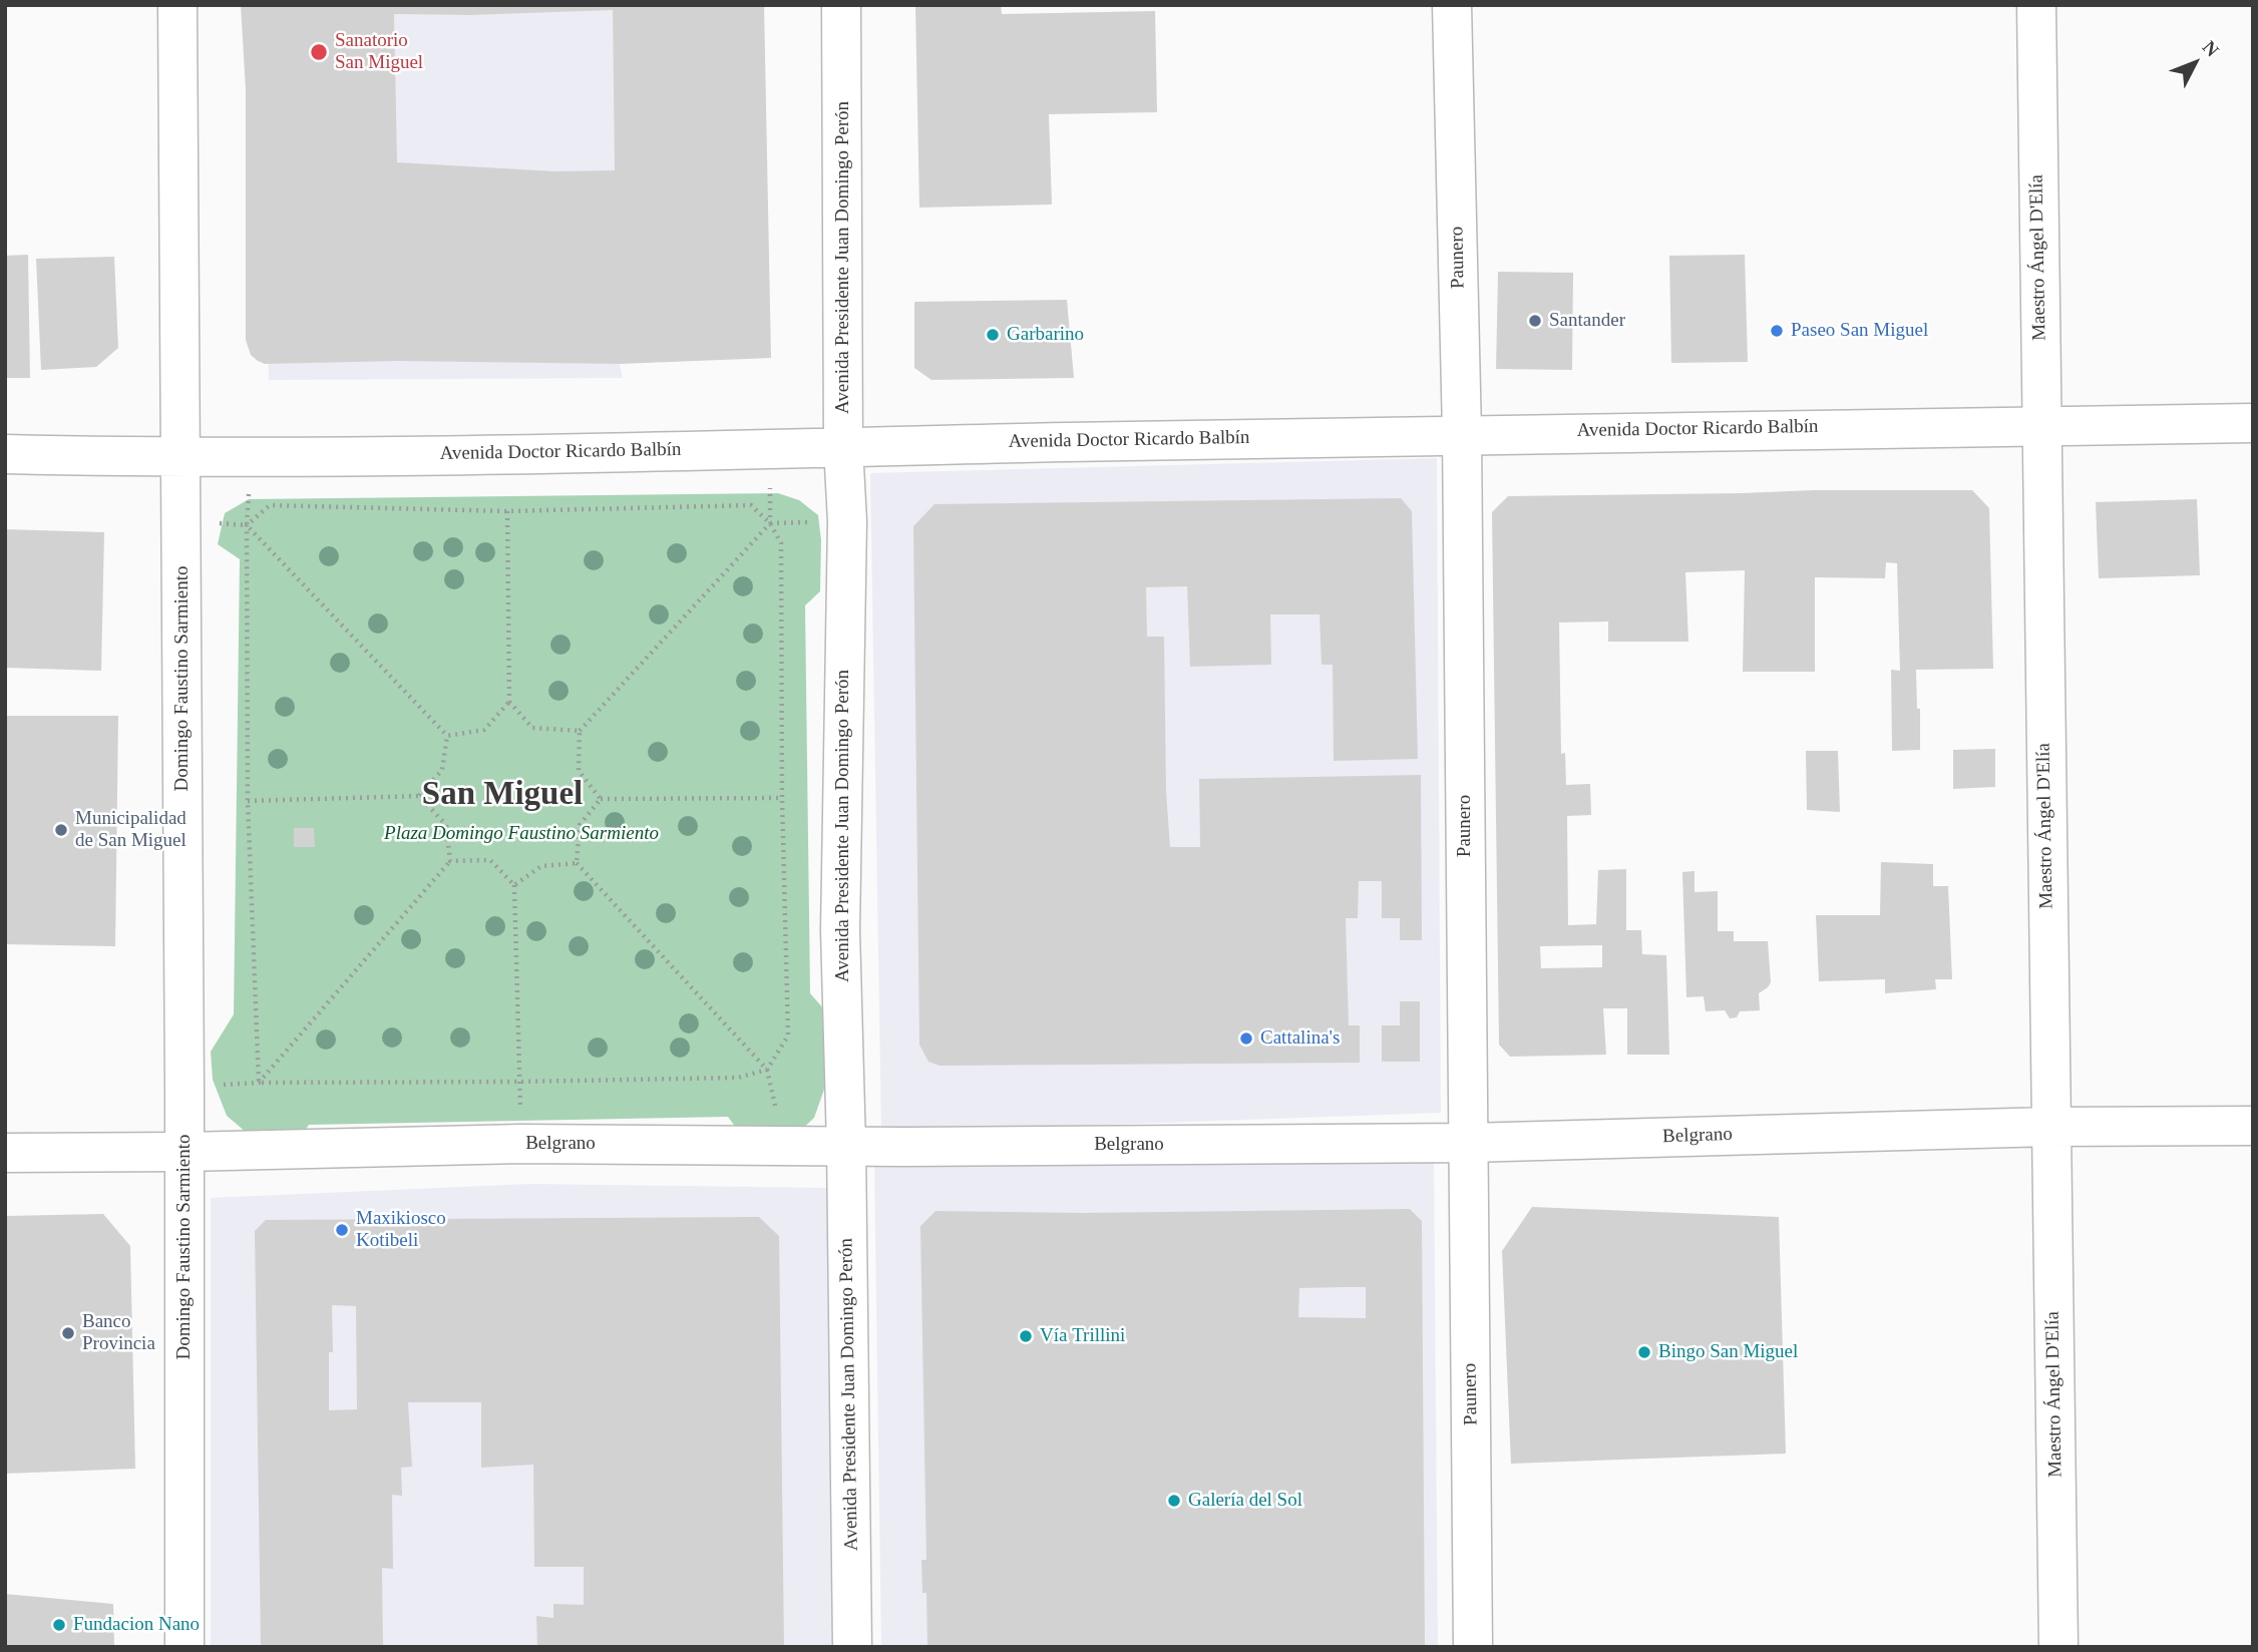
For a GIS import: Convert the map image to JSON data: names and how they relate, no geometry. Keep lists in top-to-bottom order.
{
  "streets": {
    "main road": [
      "Avenida Presidente Juan Domingo Perón",
      "Paunero",
      "Maestro Ángel D'Elía",
      "Avenida Doctor Ricardo Balbín",
      "Domingo Faustino Sarmiento",
      "Belgrano"
    ]
  },
  "crossings": [
    ["Avenida Presidente Juan Domingo Perón", "Avenida Doctor Ricardo Balbín"],
    ["Avenida Presidente Juan Domingo Perón", "Belgrano"],
    ["Paunero", "Avenida Doctor Ricardo Balbín"],
    ["Paunero", "Belgrano"],
    ["Maestro Ángel D'Elía", "Avenida Doctor Ricardo Balbín"],
    ["Maestro Ángel D'Elía", "Belgrano"],
    ["Avenida Doctor Ricardo Balbín", "Domingo Faustino Sarmiento"],
    ["Domingo Faustino Sarmiento", "Belgrano"]
  ],
  "districts": ["San Miguel"],
  "parks": ["Plaza Domingo Faustino Sarmiento"],
  "places": [
    "Sanatorio San Miguel",
    "Santander",
    "Paseo San Miguel",
    "Garbarino",
    "Municipalidad de San Miguel",
    "Cattalina's",
    "Maxikiosco Kotibeli",
    "Banco Provincia",
    "Vía Trillini",
    "Bingo San Miguel",
    "Galería del Sol",
    "Fundacion Nano"
  ],
  "north": "top right"
}
